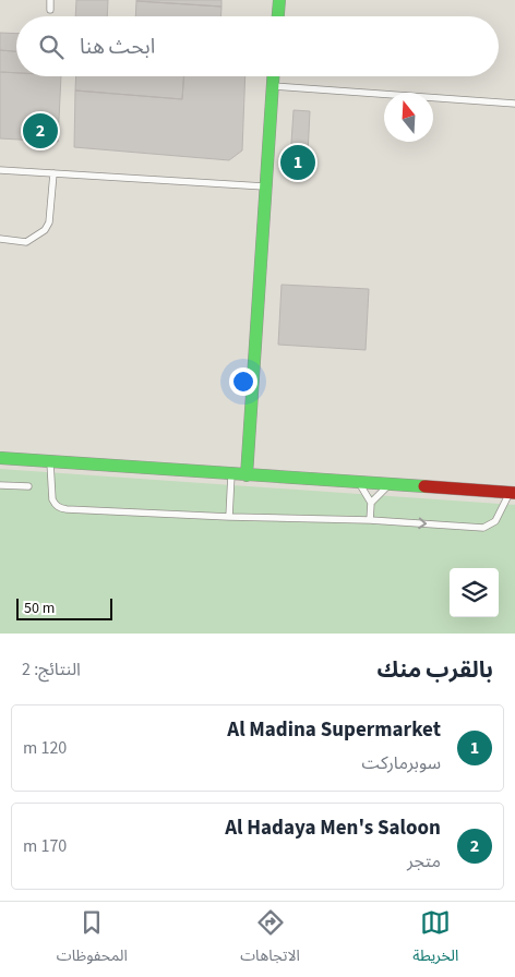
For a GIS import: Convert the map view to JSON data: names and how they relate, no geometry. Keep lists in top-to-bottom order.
{
  "scale_bar": "50 m",
  "north": "top",
  "page": {
    "search": "ابحث هنا",
    "pins": ["2", "1"],
    "scale": "50 m",
    "heading": ["بالقرب منك", "النتائج: 2"],
    "list": [
      {
        "mark": "1",
        "name": "Al Madina Supermarket",
        "note": "سوبرماركت",
        "value": "120 m"
      },
      {
        "mark": "2",
        "name": "Al Hadaya Men's Saloon",
        "note": "متجر",
        "value": "170 m"
      }
    ],
    "nav": ["الخريطة", "الاتجاهات", "المحفوظات"]
  }
}
